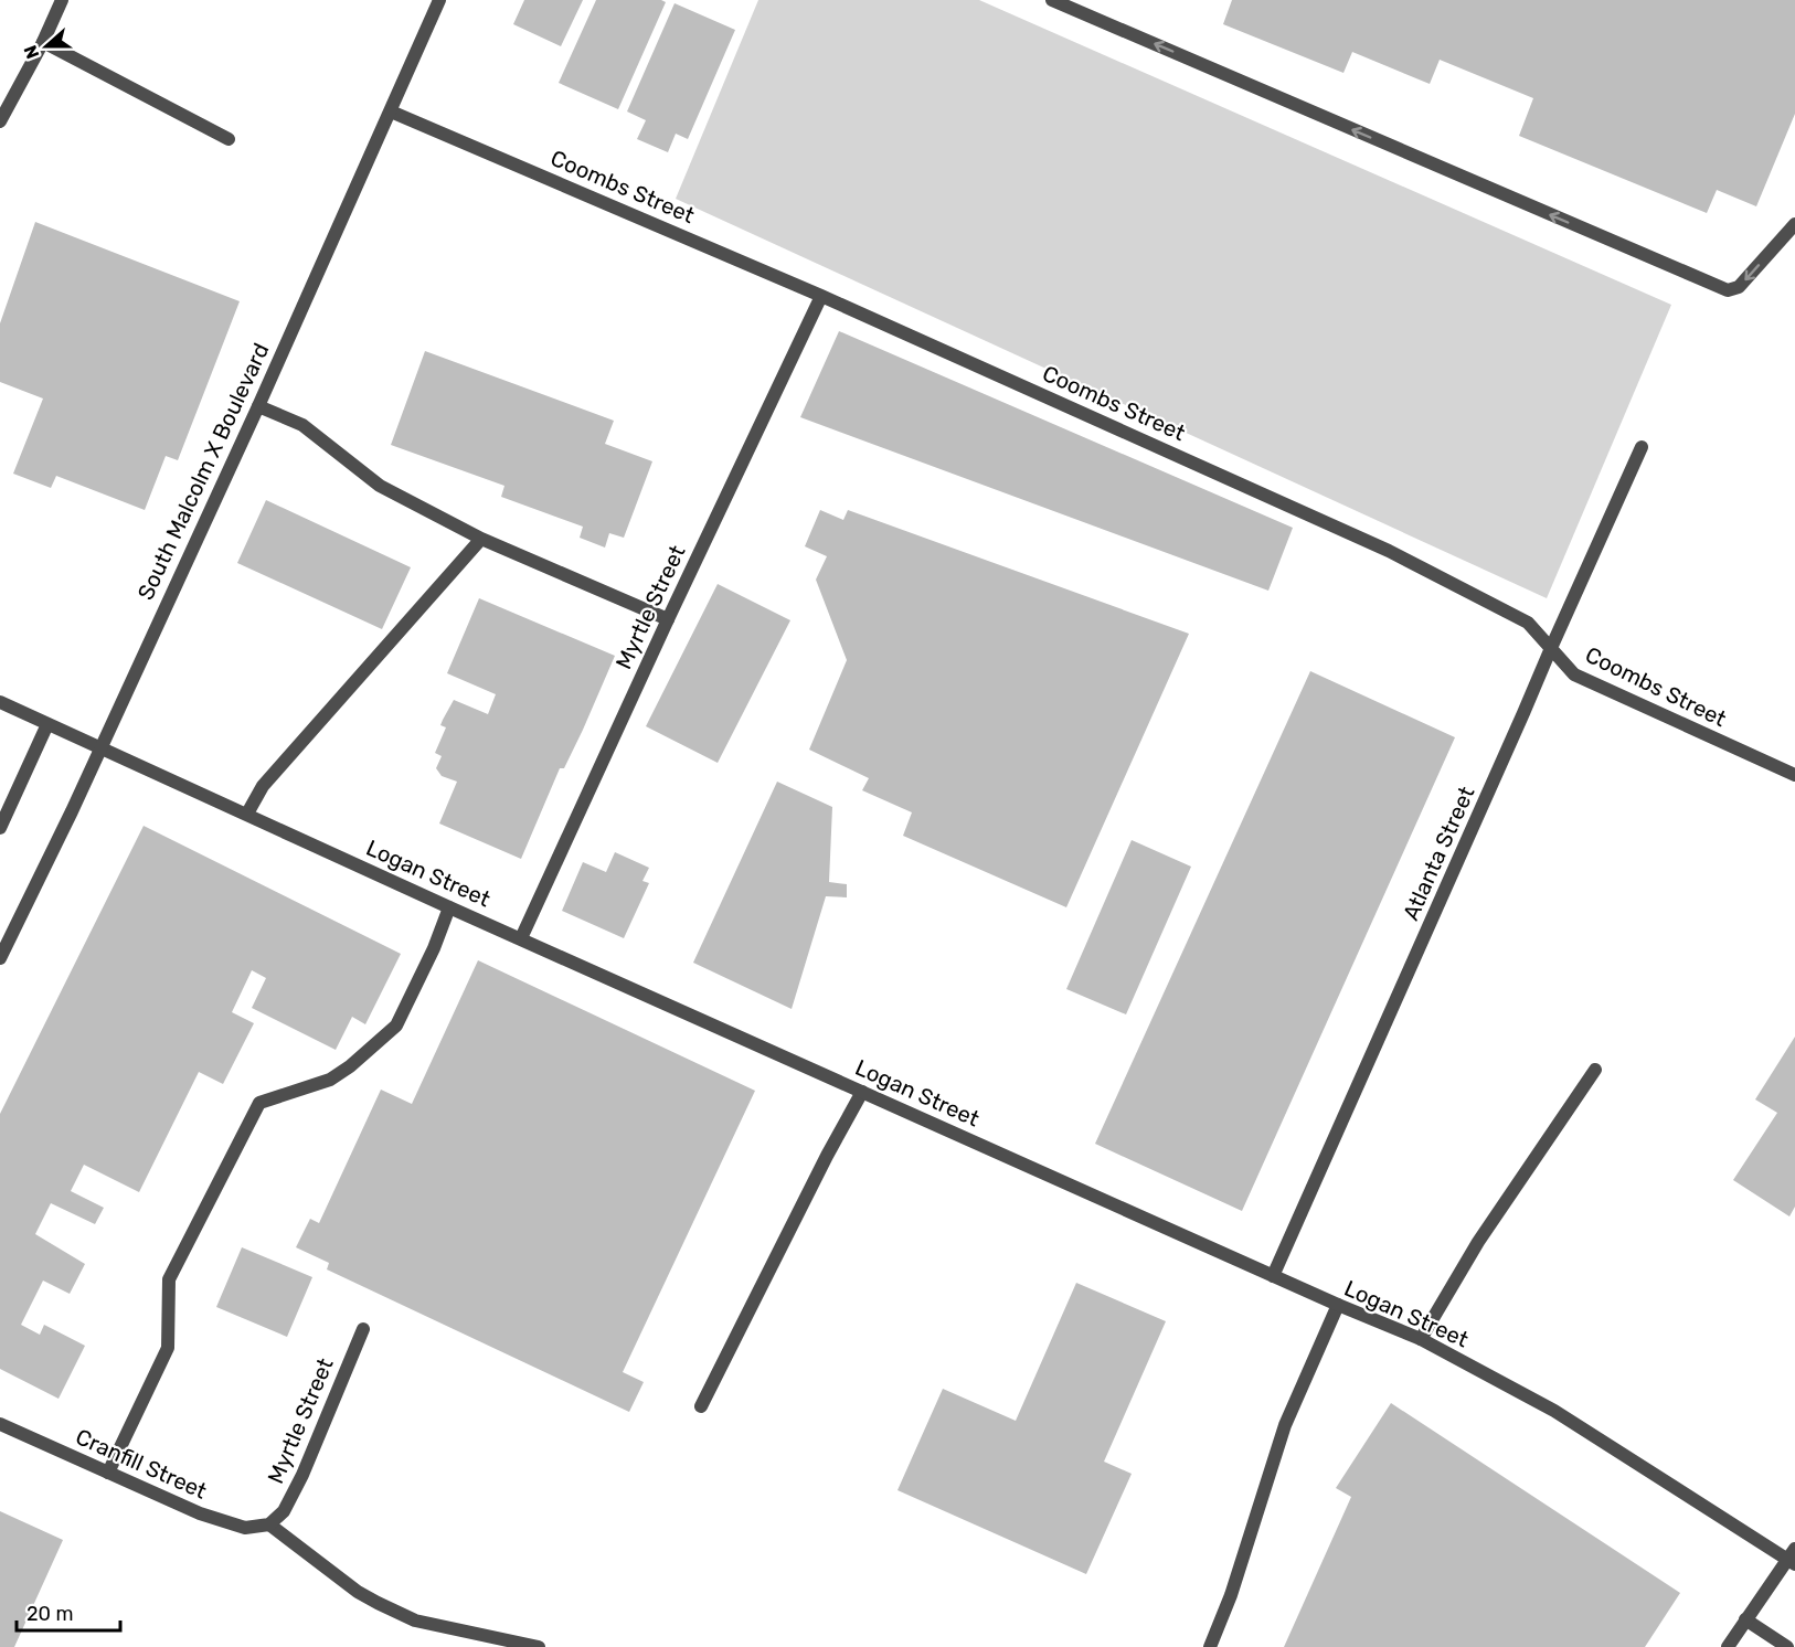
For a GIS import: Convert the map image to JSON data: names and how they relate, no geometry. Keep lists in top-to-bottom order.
{
  "streets": {
    "street": [
      "Coombs Street",
      "South Malcolm X Boulevard",
      "Myrtle Street",
      "Atlanta Street",
      "Logan Street",
      "Cranfill Street"
    ]
  },
  "crossings": [
    ["Coombs Street", "South Malcolm X Boulevard"],
    ["Coombs Street", "Myrtle Street"],
    ["Coombs Street", "Atlanta Street"],
    ["South Malcolm X Boulevard", "Logan Street"],
    ["Myrtle Street", "Logan Street"],
    ["Myrtle Street", "Cranfill Street"],
    ["Atlanta Street", "Logan Street"]
  ],
  "scale_bar": "20 m",
  "north": "left"
}
